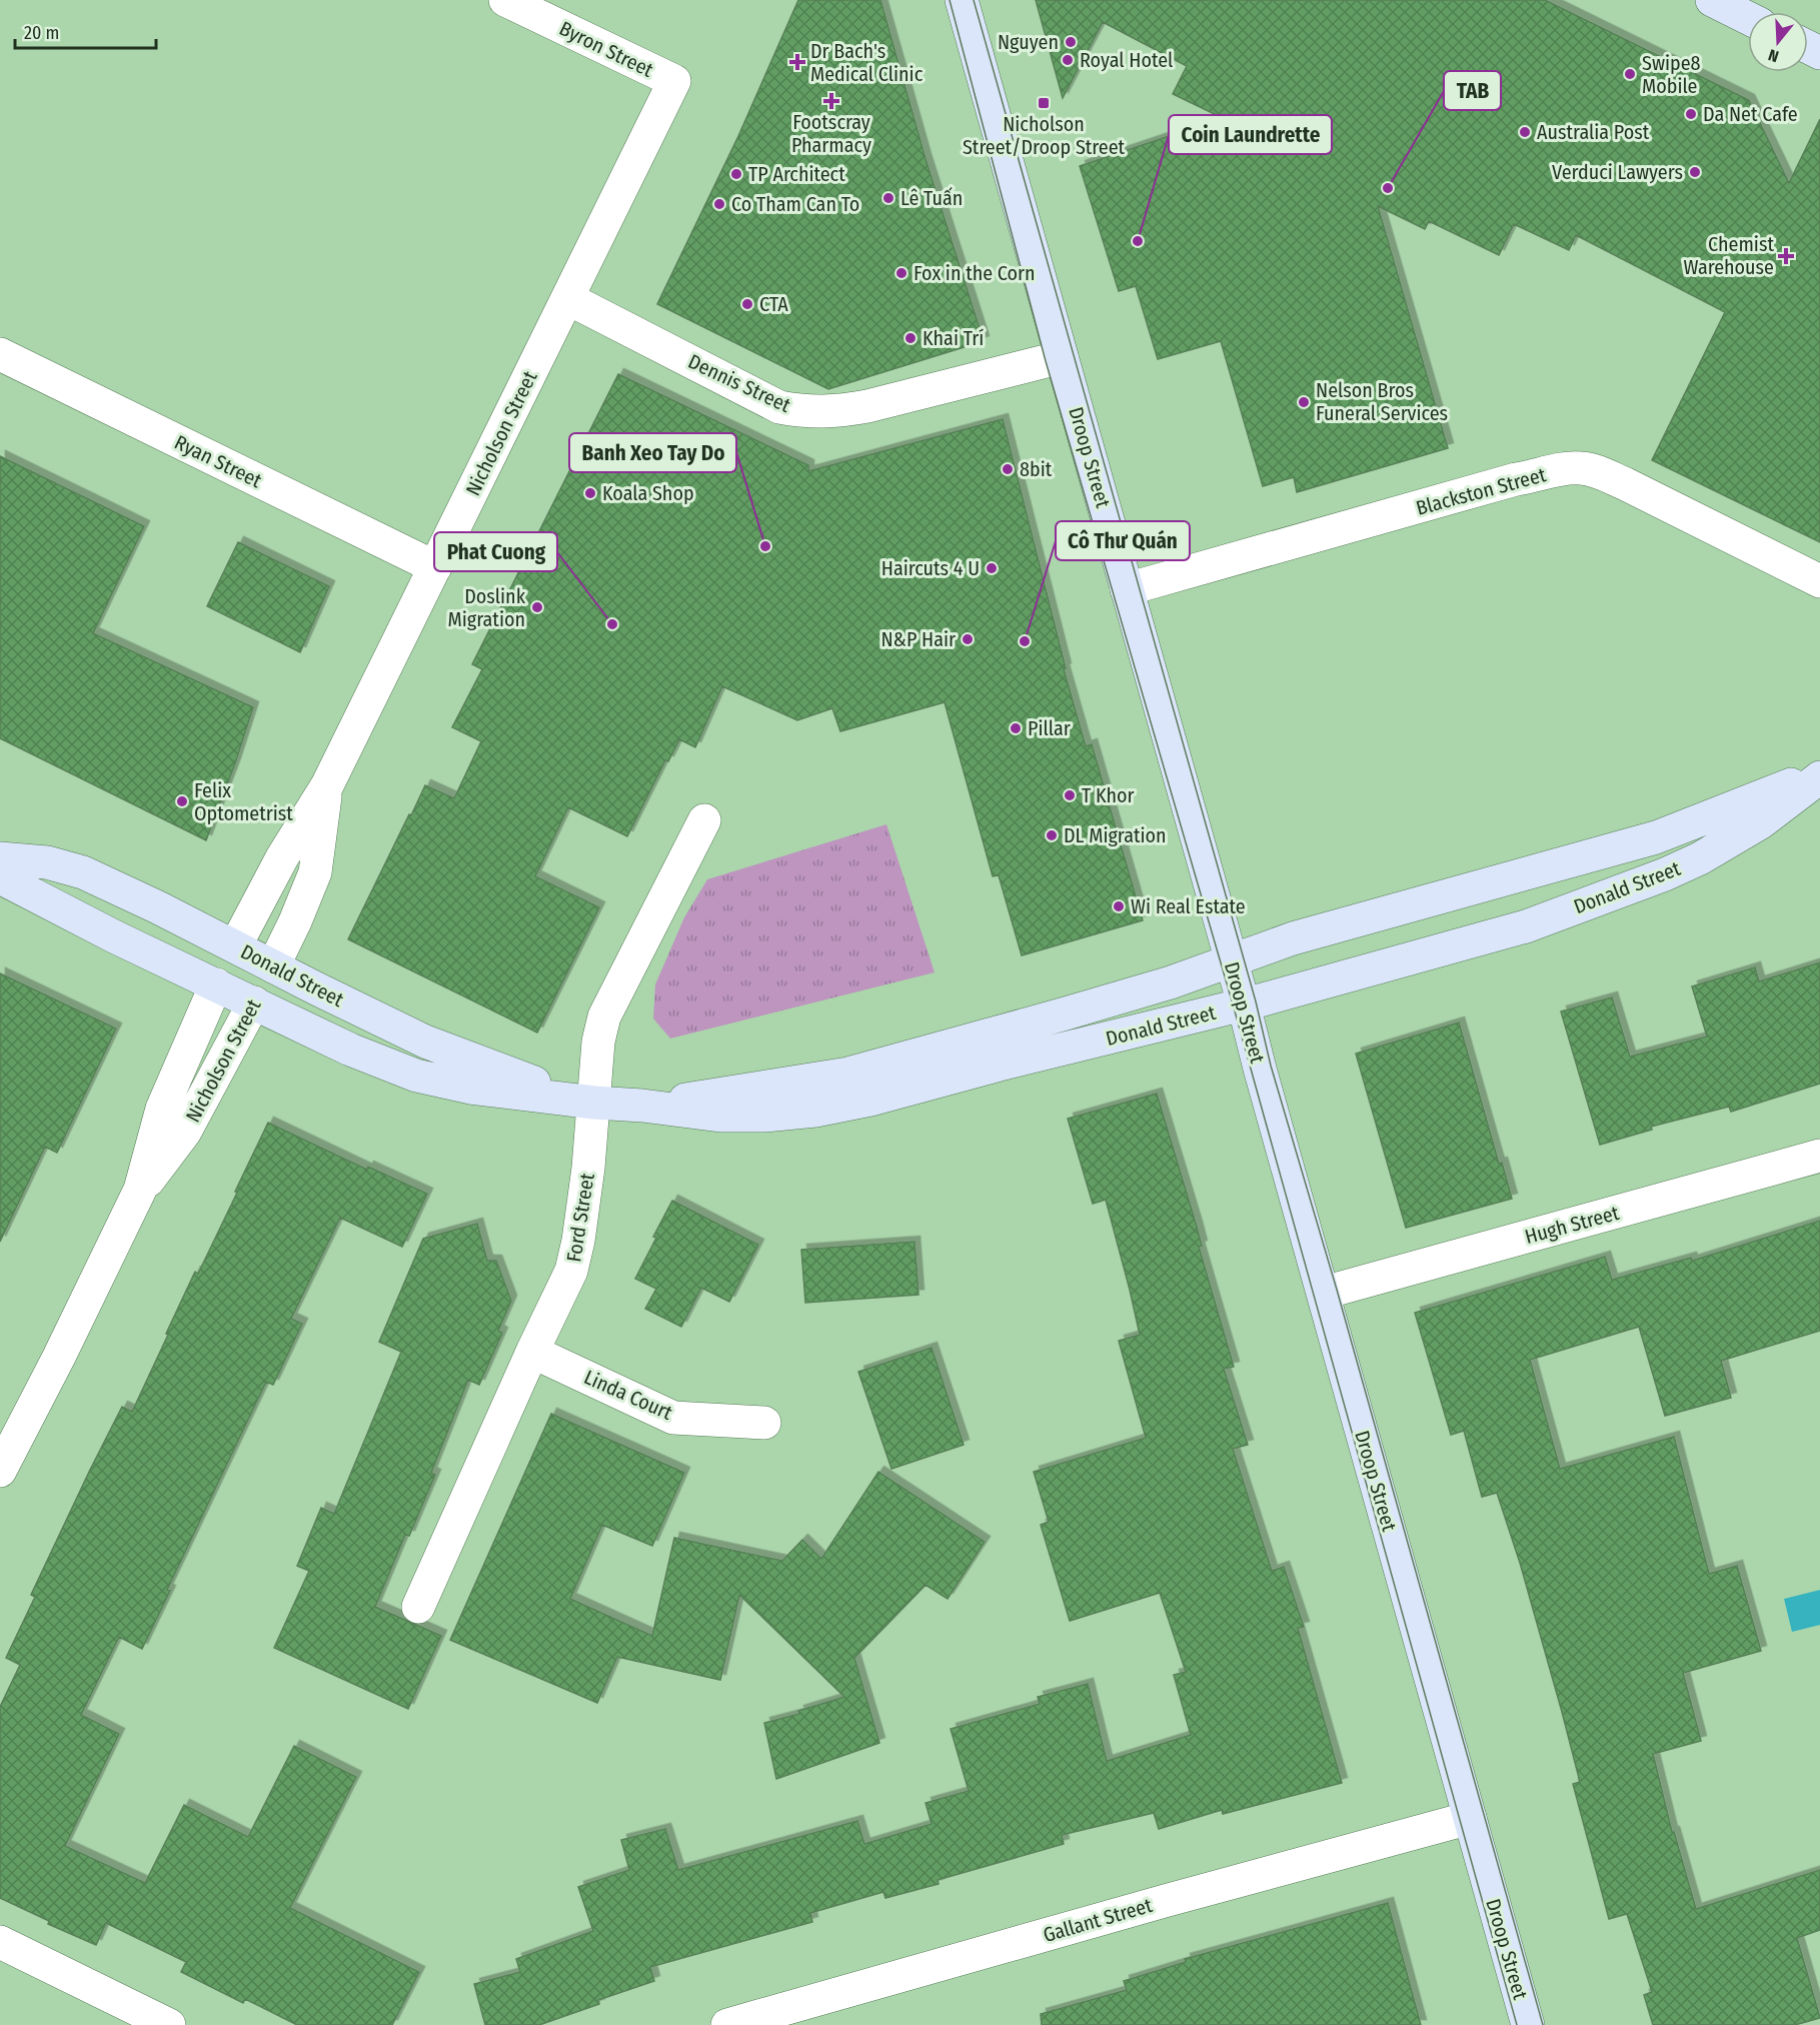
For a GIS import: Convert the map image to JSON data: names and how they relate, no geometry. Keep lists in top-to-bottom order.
{
  "streets": {
    "street": [
      "Byron Street",
      "Dennis Street",
      "Nicholson Street",
      "Droop Street",
      "Ryan Street",
      "Blackston Street",
      "Donald Street",
      "Ford Street",
      "Hugh Street",
      "Linda Court",
      "Gallant Street"
    ]
  },
  "crossings": [
    ["Byron Street", "Nicholson Street"],
    ["Dennis Street", "Nicholson Street"],
    ["Dennis Street", "Droop Street"],
    ["Nicholson Street", "Ryan Street"],
    ["Nicholson Street", "Donald Street"],
    ["Droop Street", "Blackston Street"],
    ["Droop Street", "Donald Street"],
    ["Droop Street", "Hugh Street"],
    ["Droop Street", "Gallant Street"],
    ["Donald Street", "Ford Street"],
    ["Ford Street", "Linda Court"]
  ],
  "places": {
    "other": [
      "Nguyen",
      "Royal Hotel",
      "Swipe8 Mobile",
      "Da Net Cafe",
      "Australia Post",
      "Verduci Lawyers",
      "TP Architect",
      "TAB",
      "Lê Tuấn",
      "Co Tham Can To",
      "Coin Laundrette",
      "Fox in the Corn",
      "CTA",
      "Khai Trí",
      "Nelson Bros Funeral Services",
      "8bit",
      "Koala Shop",
      "Banh Xeo Tay Do",
      "Haircuts 4 U",
      "Doslink Migration",
      "Phat Cuong",
      "N&P Hair",
      "Cô Thư Quán",
      "Pillar",
      "T Khor",
      "Felix Optometrist",
      "DL Migration",
      "Wi Real Estate"
    ],
    "health": ["Dr Bach's Medical Clinic", "Footscray Pharmacy", "Chemist Warehouse"],
    "transit": ["Nicholson Street/Droop Street"]
  },
  "scale_bar": "20 m",
  "north": "bottom"
}
